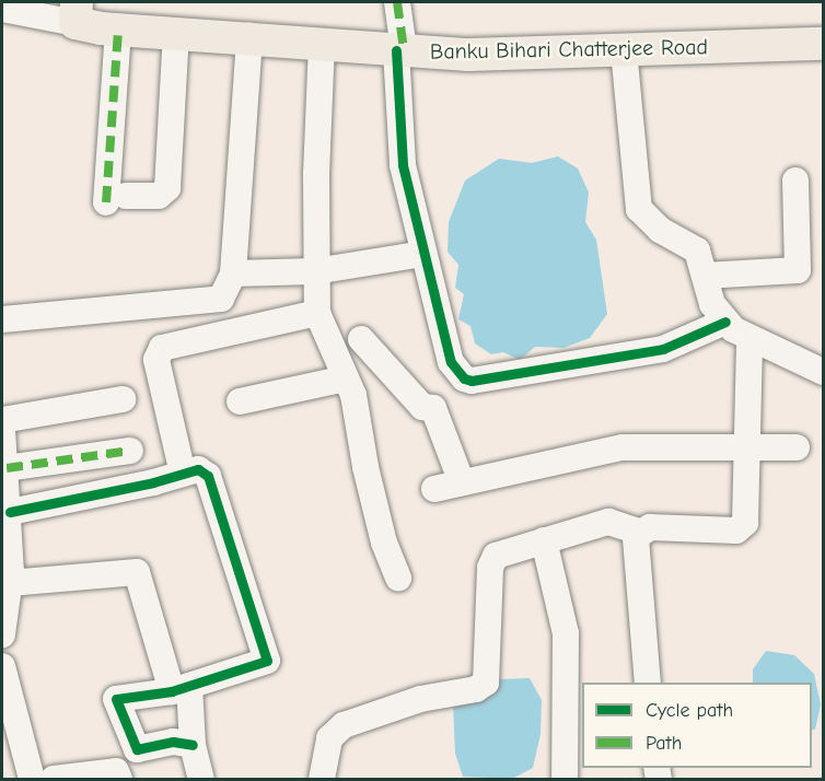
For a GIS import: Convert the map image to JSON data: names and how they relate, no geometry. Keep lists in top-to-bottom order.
{
  "streets": {
    "main road": ["Banku Bihari Chatterjee Road"]
  },
  "legend": ["Cycle path", "Path"]
}
